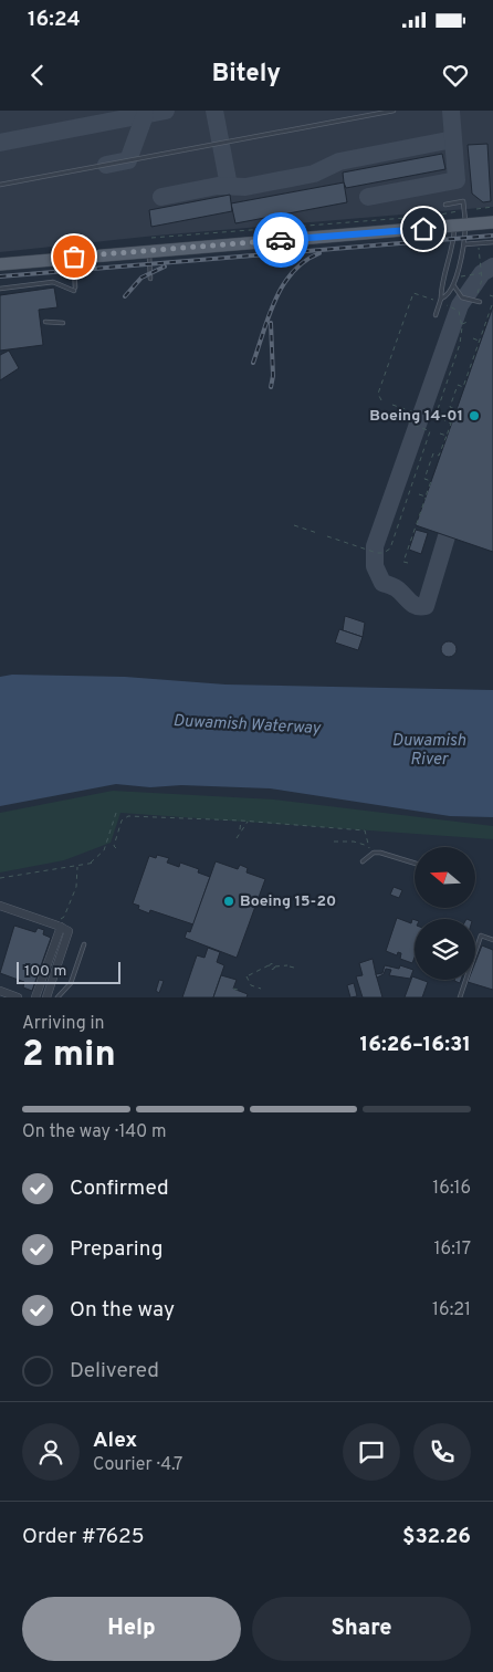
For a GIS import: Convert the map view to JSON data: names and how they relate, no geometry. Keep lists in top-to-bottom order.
{
  "water": ["Duwamish Waterway", "Duwamish River"],
  "places": ["Boeing 14-01", "Boeing 15-20"],
  "scale_bar": "100 m",
  "north": "left",
  "page": {
    "status": "16:24",
    "header": "Bitely",
    "scale": "100 m",
    "heading": ["2 min", "Arriving in", "16:26–16:31"],
    "panel": [
      "Alex",
      "Courier · 4.7",
      "Order #7625",
      "$32.26"
    ],
    "bar": "On the way · 140 m",
    "list": [
      ["Confirmed", "16:16"],
      ["Preparing", "16:17"],
      ["On the way", "16:21"],
      "Delivered"
    ],
    "buttons": ["Help", "Share"]
  }
}
